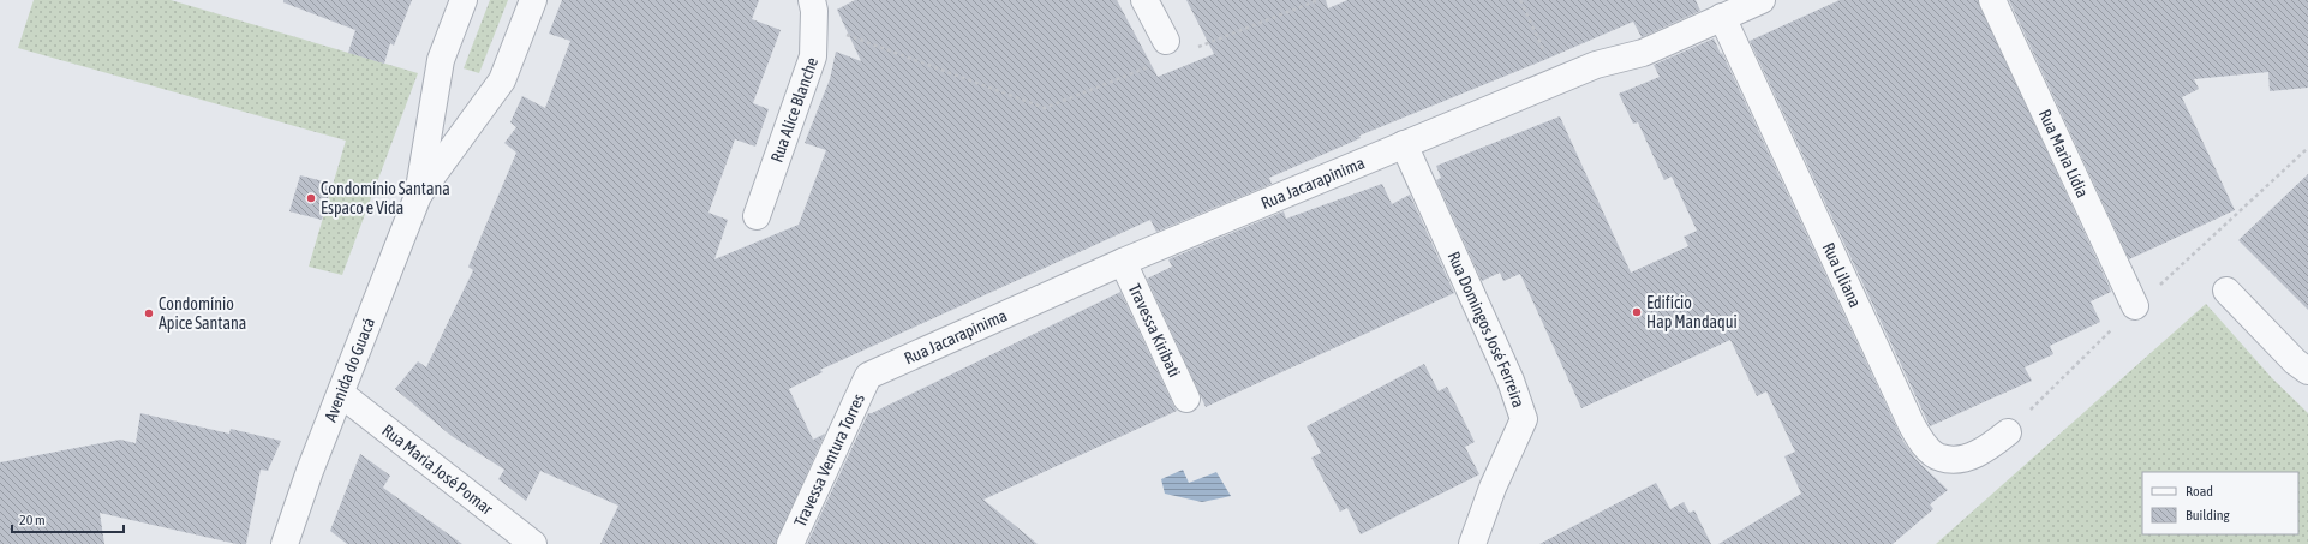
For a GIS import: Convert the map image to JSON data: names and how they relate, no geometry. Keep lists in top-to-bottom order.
{
  "streets": {
    "street": [
      "Rua Alice Blanche",
      "Rua Maria Lídia",
      "Rua Jacarapinima",
      "Rua Liliana",
      "Travessa Kiribati",
      "Rua Domingos José Ferreira",
      "Avenida do Guacá",
      "Travessa Ventura Torres",
      "Rua Maria José Pomar"
    ]
  },
  "crossings": [
    ["Rua Jacarapinima", "Rua Liliana"],
    ["Rua Jacarapinima", "Travessa Kiribati"],
    ["Rua Jacarapinima", "Rua Domingos José Ferreira"],
    ["Rua Jacarapinima", "Travessa Ventura Torres"],
    ["Avenida do Guacá", "Rua Maria José Pomar"]
  ],
  "places": ["Condomínio Santana Espaco e Vida", "Edifício Hap Mandaqui", "Condomínio Apice Santana"],
  "legend": ["Road", "Building"],
  "scale_bar": "20 m"
}
